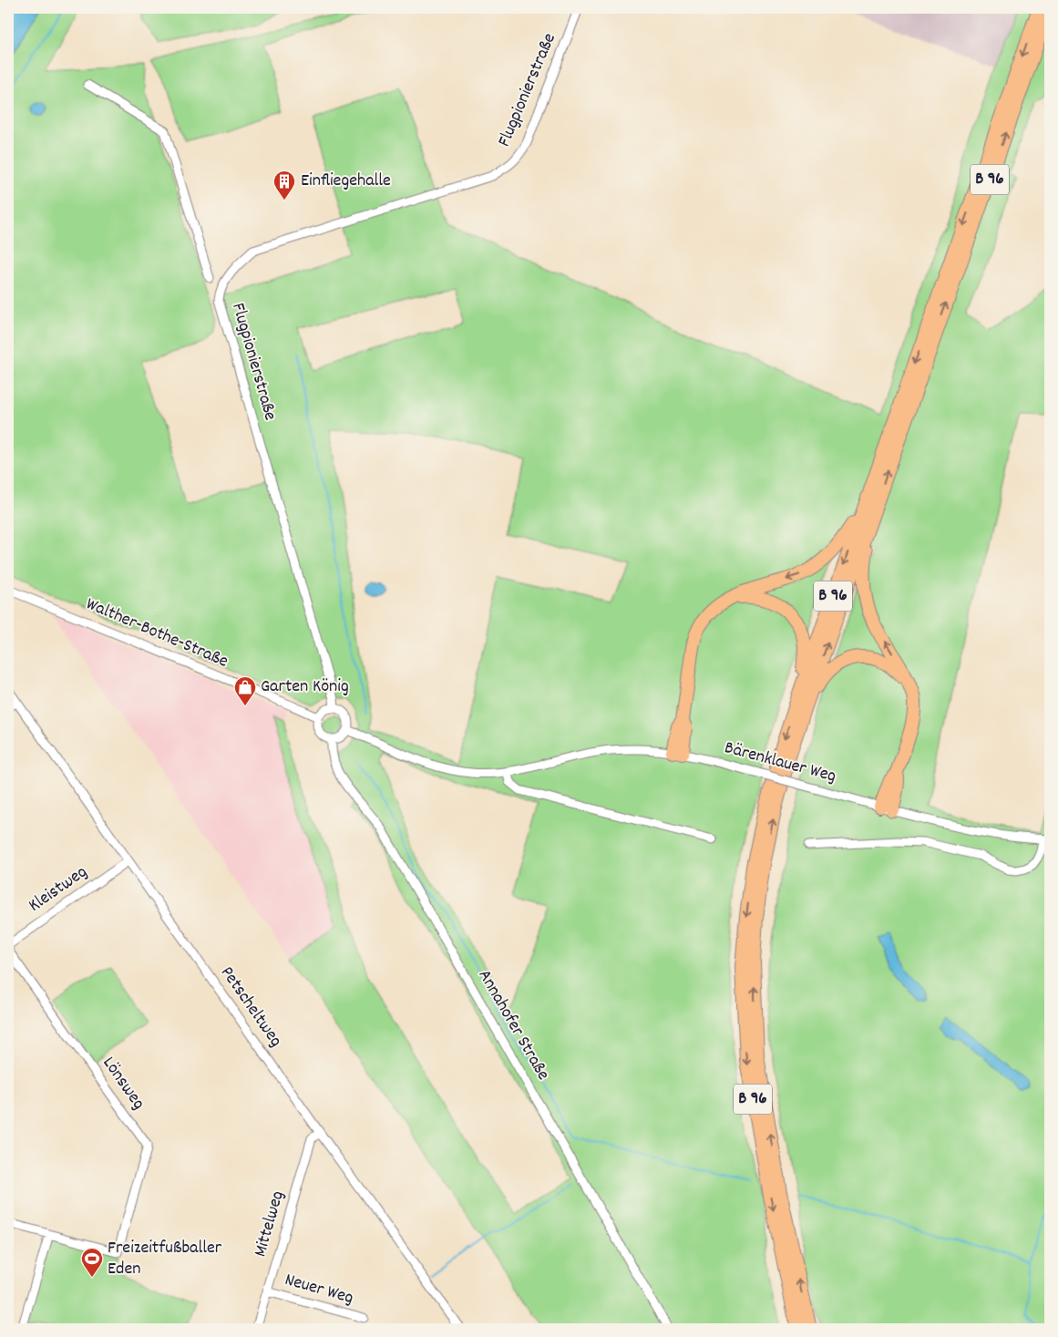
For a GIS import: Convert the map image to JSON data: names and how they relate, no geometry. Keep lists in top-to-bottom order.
{
  "streets": {
    "highway": ["B 96"],
    "street": [
      "Flugpionierstraße",
      "Walther-Bothe-Straße",
      "Bärenklauer Weg",
      "Kleistweg",
      "Petscheltweg",
      "Annahofer Straße",
      "Lönsweg",
      "Mittelweg",
      "Neuer Weg"
    ]
  },
  "crossings": [
    ["Flugpionierstraße", "Walther-Bothe-Straße"],
    ["Flugpionierstraße", "Bärenklauer Weg"],
    ["Flugpionierstraße", "Annahofer Straße"],
    ["Walther-Bothe-Straße", "Bärenklauer Weg"],
    ["Walther-Bothe-Straße", "Annahofer Straße"],
    ["Bärenklauer Weg", "Annahofer Straße"],
    ["Kleistweg", "Petscheltweg"],
    ["Petscheltweg", "Mittelweg"],
    ["Mittelweg", "Neuer Weg"]
  ],
  "places": {
    "building": ["Einfliegehalle"],
    "shop": ["Garten König"],
    "sports": ["Freizeitfußballer Eden"]
  }
}
